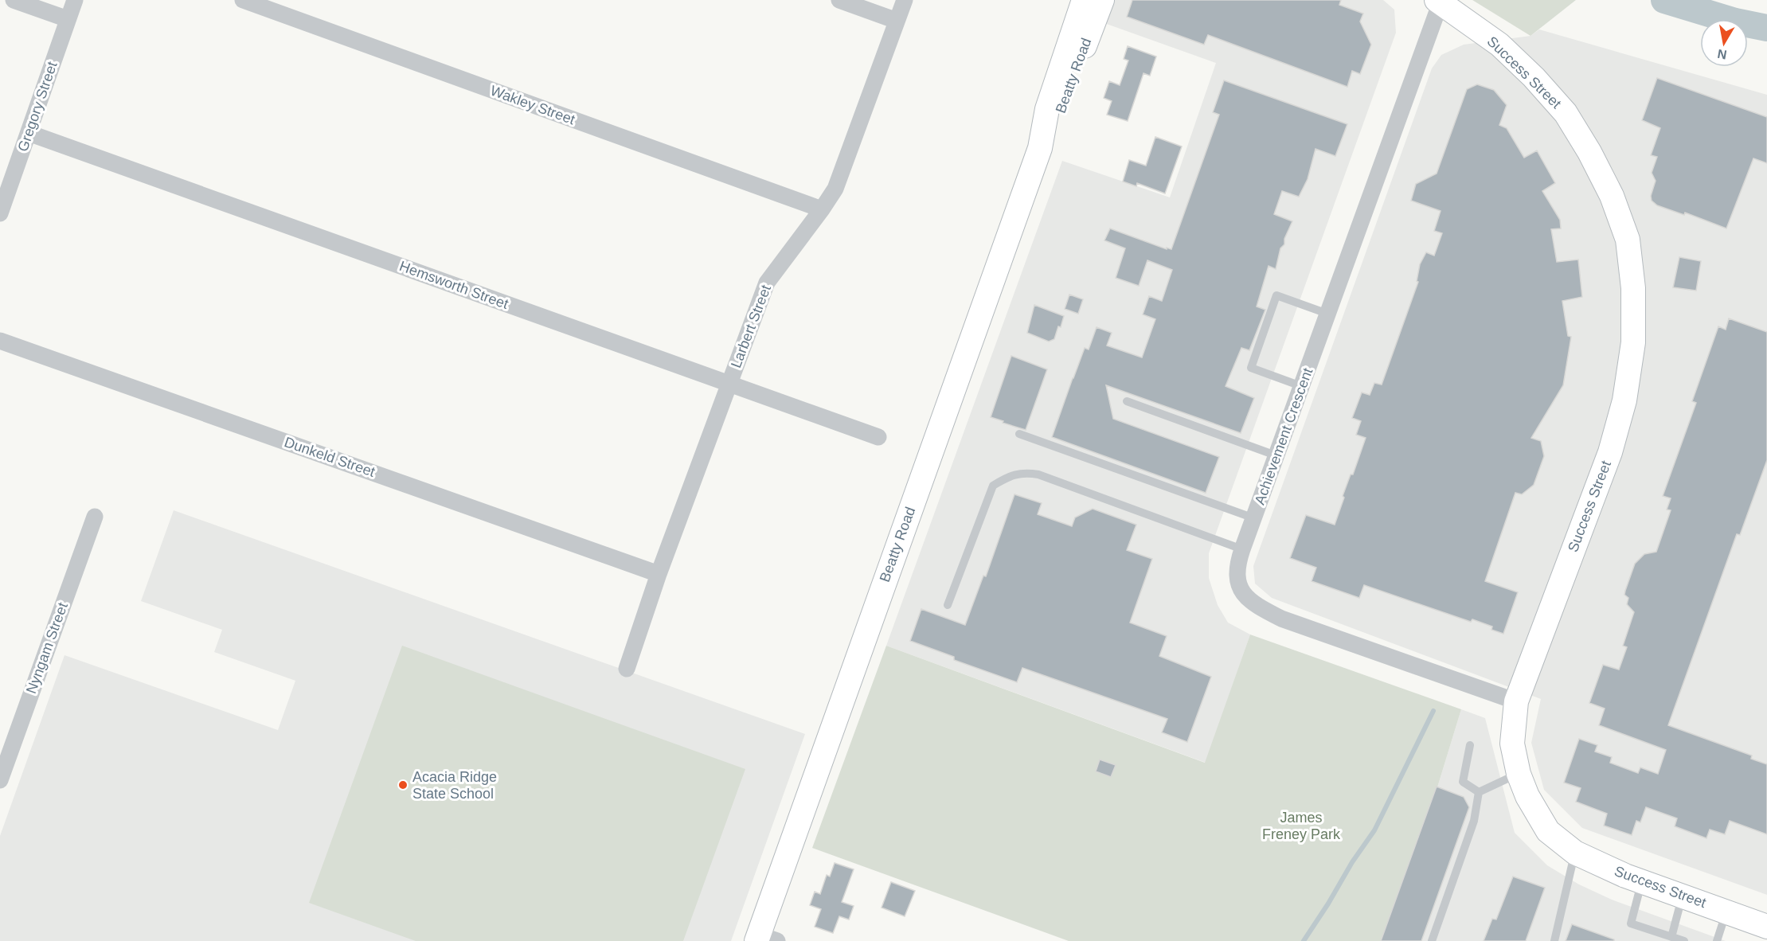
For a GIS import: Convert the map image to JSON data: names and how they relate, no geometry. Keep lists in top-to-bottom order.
{
  "streets": {
    "street": [
      "Success Street",
      "Beatty Road",
      "Wakley Street",
      "Gregory Street",
      "Hemsworth Street",
      "Larbert Street",
      "Achievement Crescent",
      "Dunkeld Street",
      "Nyngam Street"
    ]
  },
  "crossings": [
    ["Success Street", "Achievement Crescent"],
    ["Wakley Street", "Larbert Street"],
    ["Gregory Street", "Hemsworth Street"],
    ["Hemsworth Street", "Larbert Street"],
    ["Larbert Street", "Dunkeld Street"]
  ],
  "parks": ["James Freney Park"],
  "places": ["Acacia Ridge State School"],
  "north": "bottom"
}
